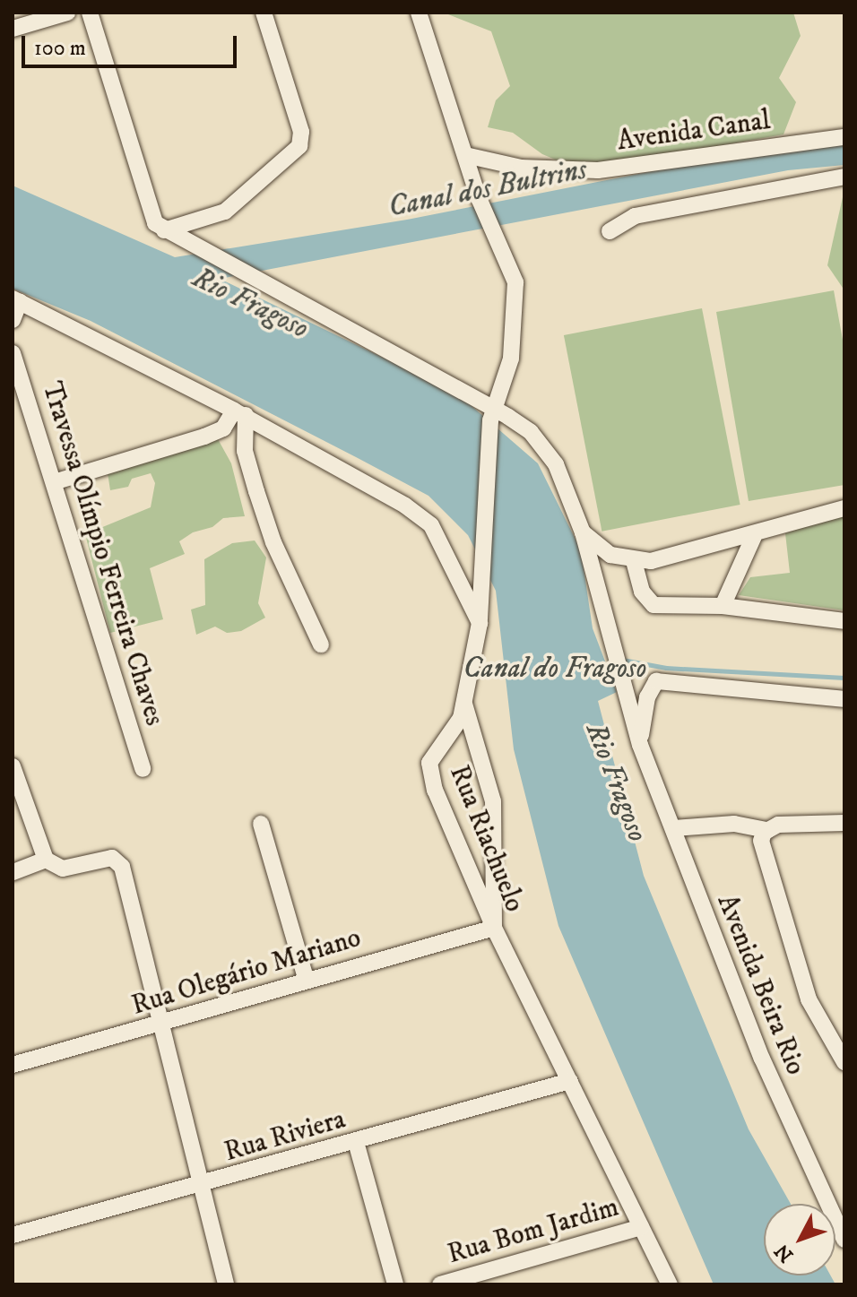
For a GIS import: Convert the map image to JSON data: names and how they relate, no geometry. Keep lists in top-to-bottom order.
{
  "streets": {
    "street": [
      "Avenida Canal",
      "Travessa Olímpio Ferreira Chaves",
      "Rua Riachuelo",
      "Rua Olegário Mariano",
      "Avenida Beira Rio",
      "Rua Riviera",
      "Rua Bom Jardim"
    ]
  },
  "crossings": [
    ["Rua Riachuelo", "Rua Olegário Mariano"],
    ["Rua Riachuelo", "Rua Riviera"],
    ["Rua Riachuelo", "Rua Bom Jardim"]
  ],
  "water": ["Canal dos Bultrins", "Rio Fragoso", "Canal do Fragoso"],
  "scale_bar": "100 m",
  "north": "bottom left"
}
